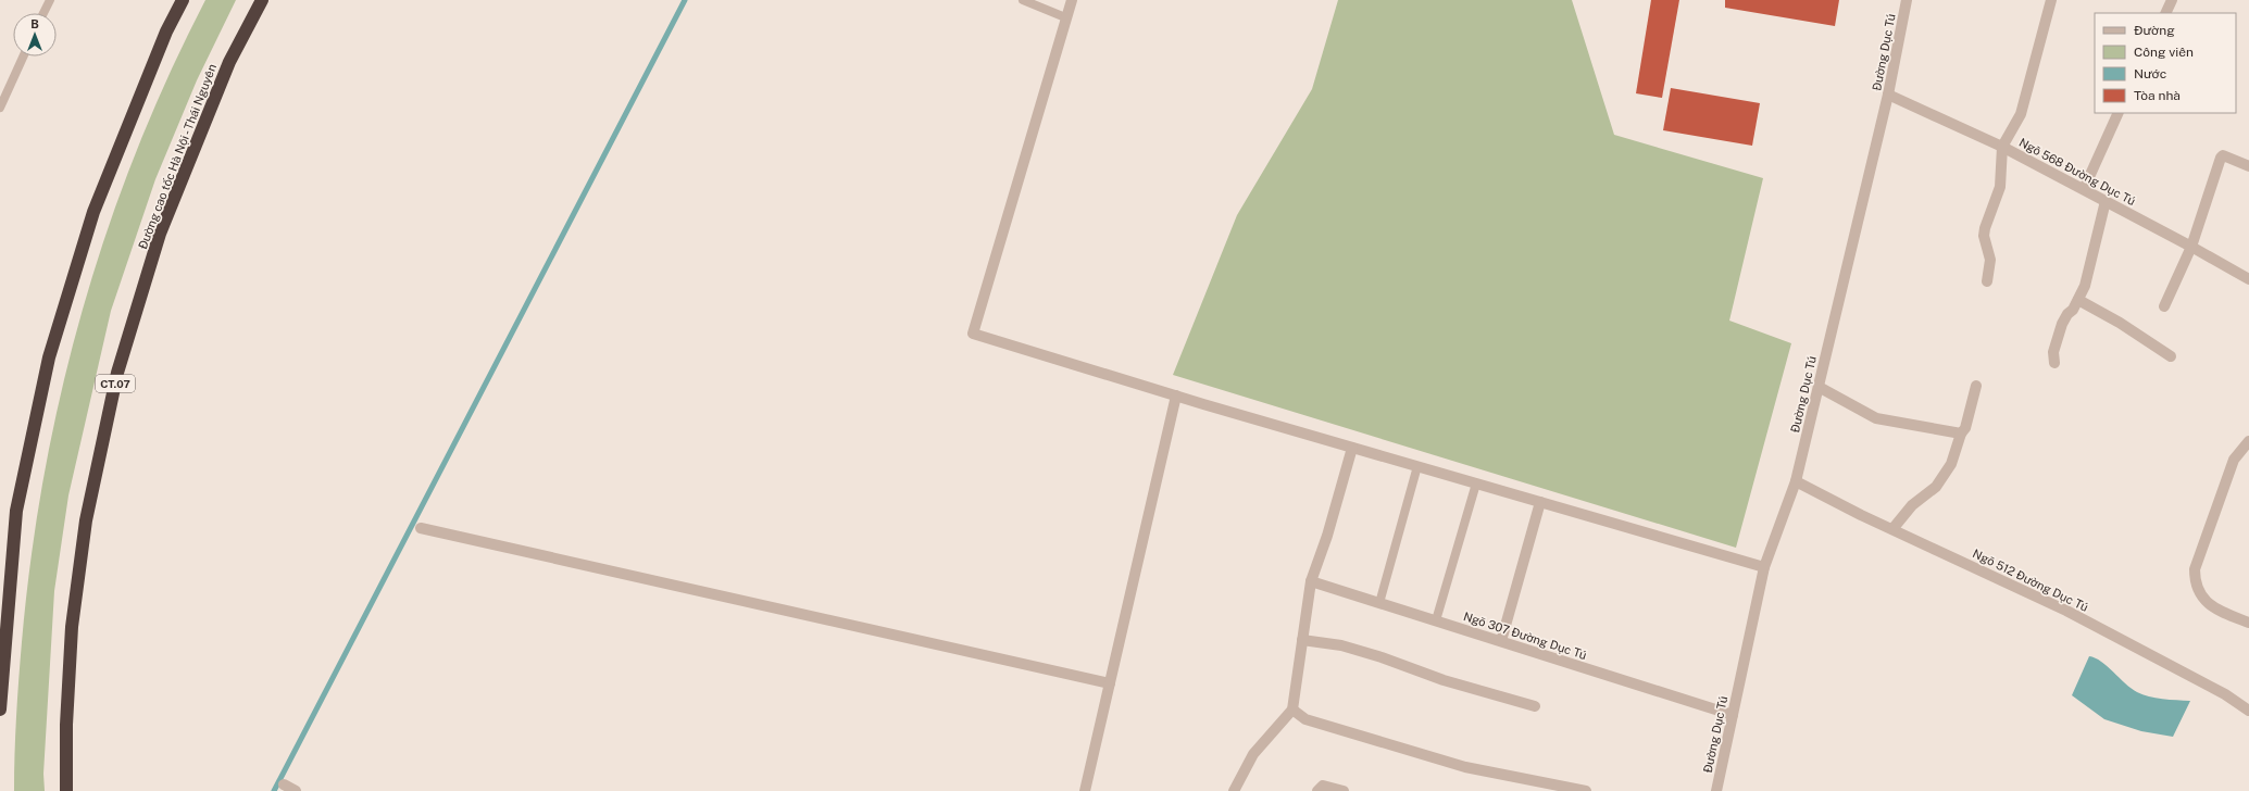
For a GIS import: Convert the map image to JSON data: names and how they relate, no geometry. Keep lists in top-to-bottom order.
{
  "streets": {
    "highway": ["Đường cao tốc Hà Nội - Thái Nguyên", "CT.07"],
    "street": [
      "Đường Dục Tú",
      "Ngõ 568 Đường Dục Tú",
      "Ngõ 512 Đường Dục Tú",
      "Ngõ 307 Đường Dục Tú"
    ]
  },
  "crossings": [
    ["Đường Dục Tú", "Ngõ 568 Đường Dục Tú"],
    ["Đường Dục Tú", "Ngõ 512 Đường Dục Tú"],
    ["Đường Dục Tú", "Ngõ 307 Đường Dục Tú"]
  ],
  "legend": [
    "Đường",
    "Công viên",
    "Nước",
    "Tòa nhà"
  ],
  "north": "top"
}
